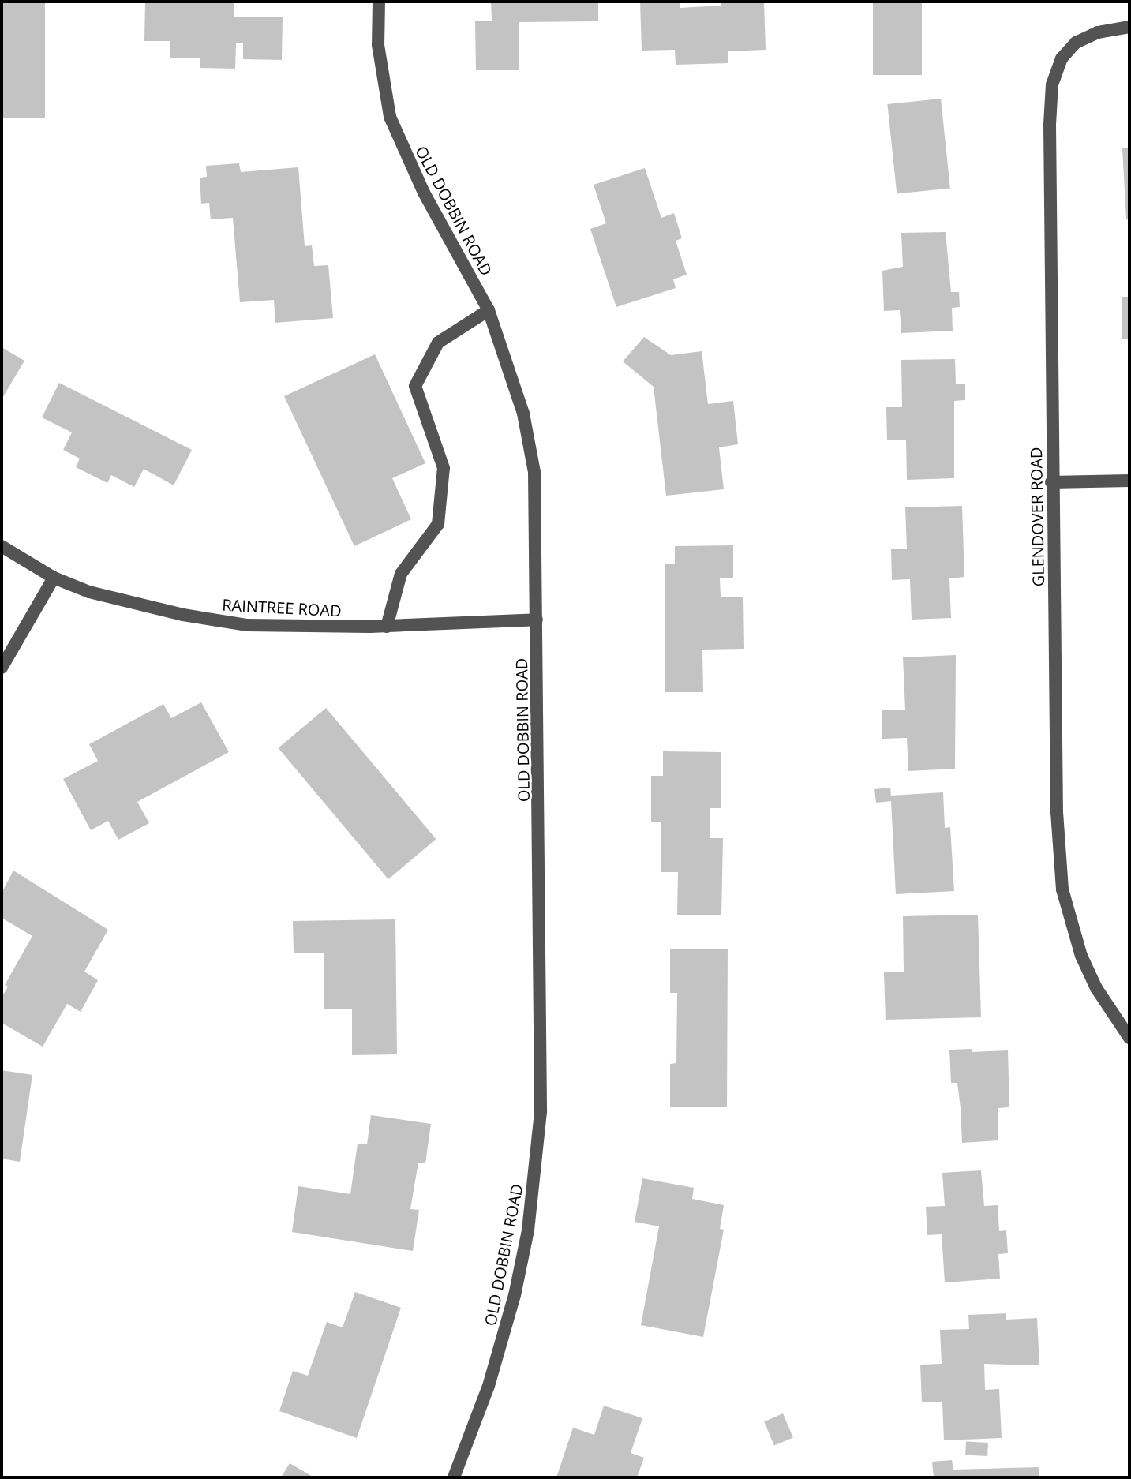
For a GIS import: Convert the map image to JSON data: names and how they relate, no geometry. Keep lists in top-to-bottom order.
{
  "streets": {
    "street": ["OLD DOBBIN ROAD", "GLENDOVER ROAD", "RAINTREE ROAD"]
  },
  "crossings": [
    ["OLD DOBBIN ROAD", "RAINTREE ROAD"]
  ]
}
